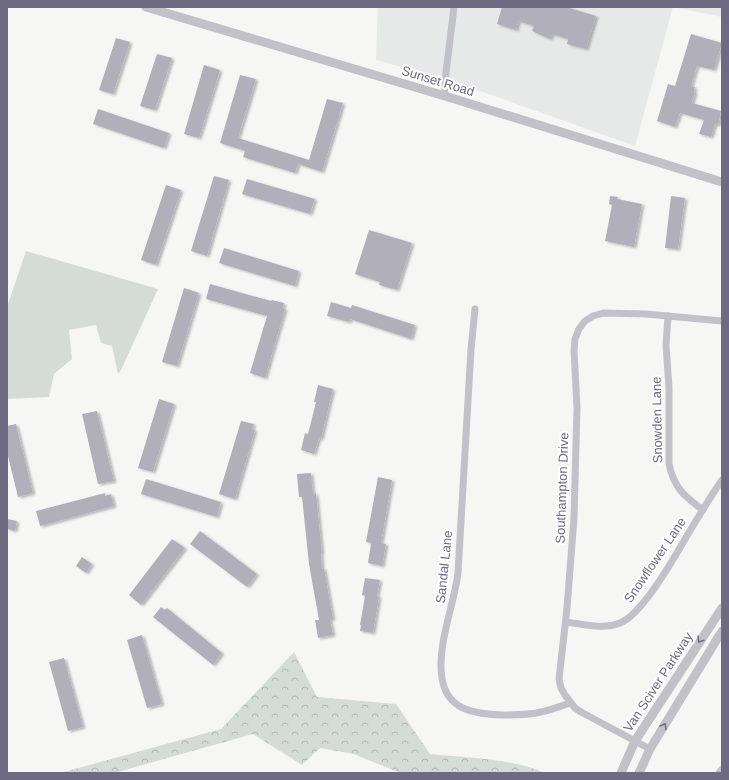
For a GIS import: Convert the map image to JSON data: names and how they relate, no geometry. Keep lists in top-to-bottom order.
{
  "streets": {
    "street": [
      "Sunset Road",
      "Snowden Lane",
      "Southampton Drive",
      "Snowflower Lane",
      "Sandal Lane",
      "Van Sciver Parkway"
    ]
  },
  "crossings": [
    ["Snowden Lane", "Southampton Drive"],
    ["Snowden Lane", "Snowflower Lane"],
    ["Southampton Drive", "Snowflower Lane"],
    ["Southampton Drive", "Sandal Lane"],
    ["Southampton Drive", "Van Sciver Parkway"]
  ]
}
